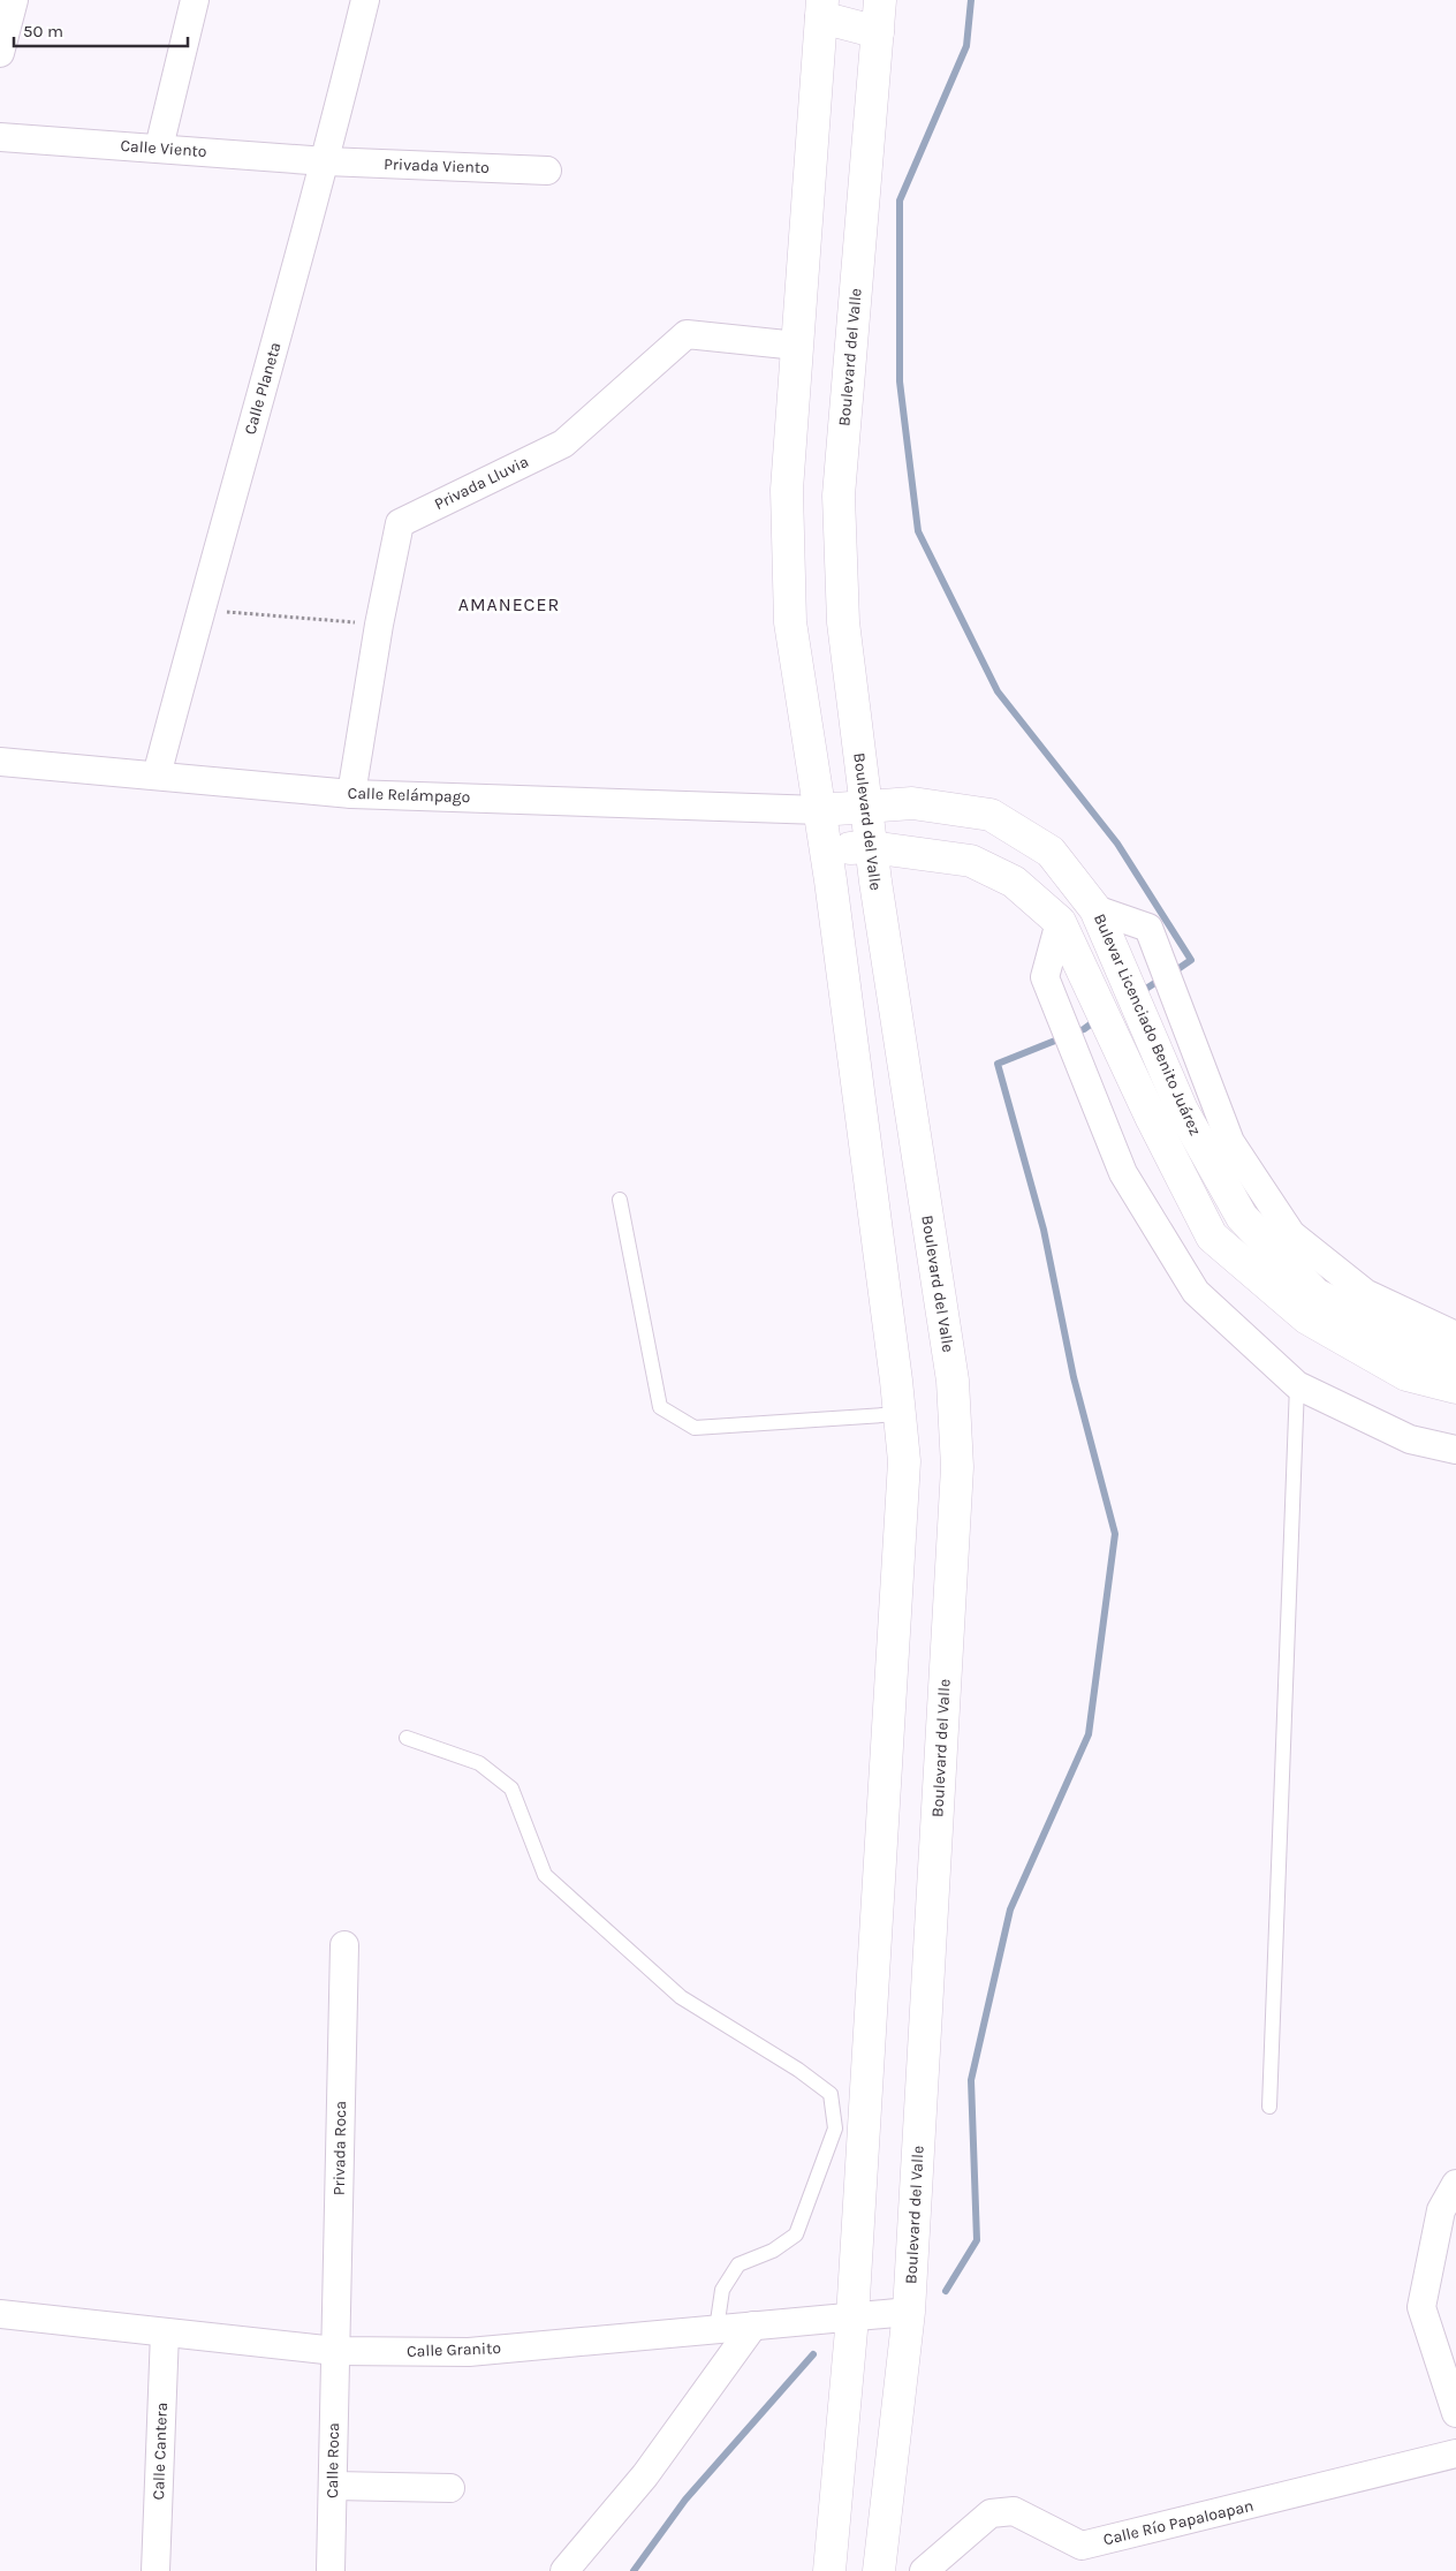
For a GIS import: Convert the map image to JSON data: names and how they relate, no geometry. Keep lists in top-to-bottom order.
{
  "streets": {
    "street": [
      "Calle Viento",
      "Privada Viento",
      "Boulevard del Valle",
      "Calle Planeta",
      "Privada Lluvia",
      "Calle Relámpago",
      "Bulevar Licenciado Benito Juárez",
      "Privada Roca",
      "Calle Granito",
      "Calle Cantera",
      "Calle Roca",
      "Calle Río Papaloapan"
    ]
  },
  "crossings": [
    ["Calle Viento", "Privada Viento"],
    ["Calle Viento", "Calle Planeta"],
    ["Privada Viento", "Calle Planeta"],
    ["Boulevard del Valle", "Bulevar Licenciado Benito Juárez"],
    ["Boulevard del Valle", "Calle Granito"],
    ["Calle Planeta", "Calle Relámpago"],
    ["Privada Lluvia", "Calle Relámpago"],
    ["Calle Relámpago", "Bulevar Licenciado Benito Juárez"],
    ["Privada Roca", "Calle Granito"],
    ["Privada Roca", "Calle Roca"],
    ["Calle Granito", "Calle Cantera"],
    ["Calle Granito", "Calle Roca"]
  ],
  "districts": ["AMANECER"],
  "scale_bar": "50 m"
}
